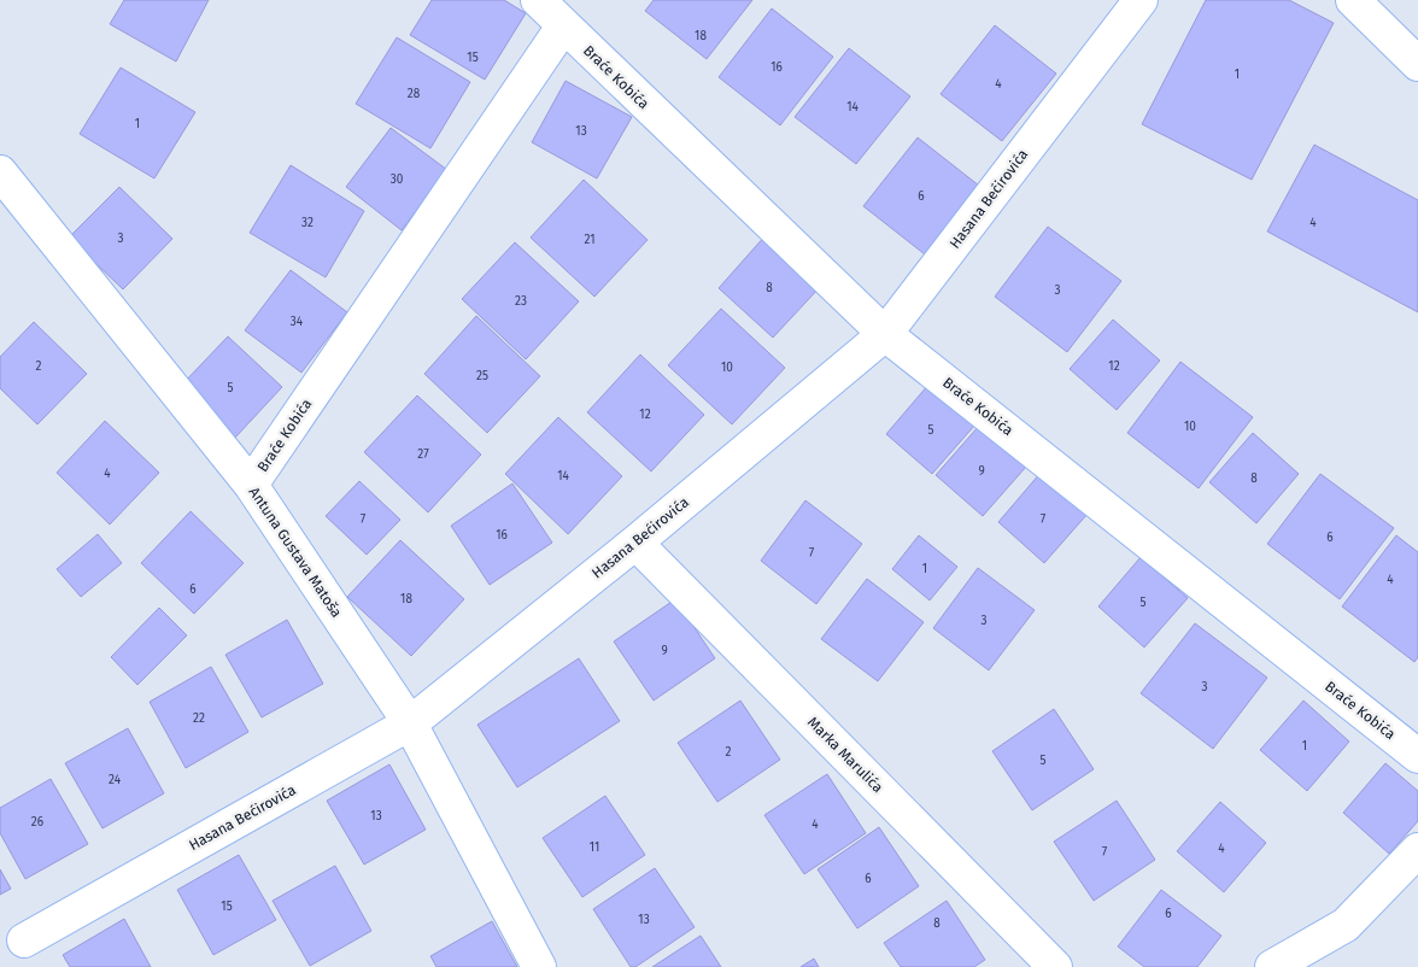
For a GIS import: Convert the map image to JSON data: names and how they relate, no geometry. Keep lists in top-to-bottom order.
{
  "streets": {
    "street": [
      "Braće Kobića",
      "Hasana Bećirovića",
      "Antuna Gustava Matoša",
      "Marka Marulića"
    ]
  },
  "crossings": [
    ["Braće Kobića", "Hasana Bećirovića"],
    ["Braće Kobića", "Antuna Gustava Matoša"],
    ["Hasana Bećirovića", "Antuna Gustava Matoša"],
    ["Hasana Bećirovića", "Marka Marulića"]
  ],
  "house_numbers": [
    "18",
    "15",
    "16",
    "1",
    "4",
    "28",
    "14",
    "1",
    "13",
    "30",
    "6",
    "32",
    "4",
    "3",
    "21",
    "8",
    "3",
    "23",
    "34",
    "2",
    "12",
    "10",
    "25",
    "5",
    "12",
    "10",
    "5",
    "27",
    "9",
    "4",
    "14",
    "8",
    "7",
    "7",
    "16",
    "6",
    "7",
    "1",
    "4",
    "6",
    "18",
    "5",
    "3",
    "9",
    "3",
    "22",
    "1",
    "2",
    "5",
    "24",
    "13",
    "26",
    "4",
    "11",
    "4",
    "7",
    "6",
    "15",
    "6",
    "13",
    "8"
  ]
}
